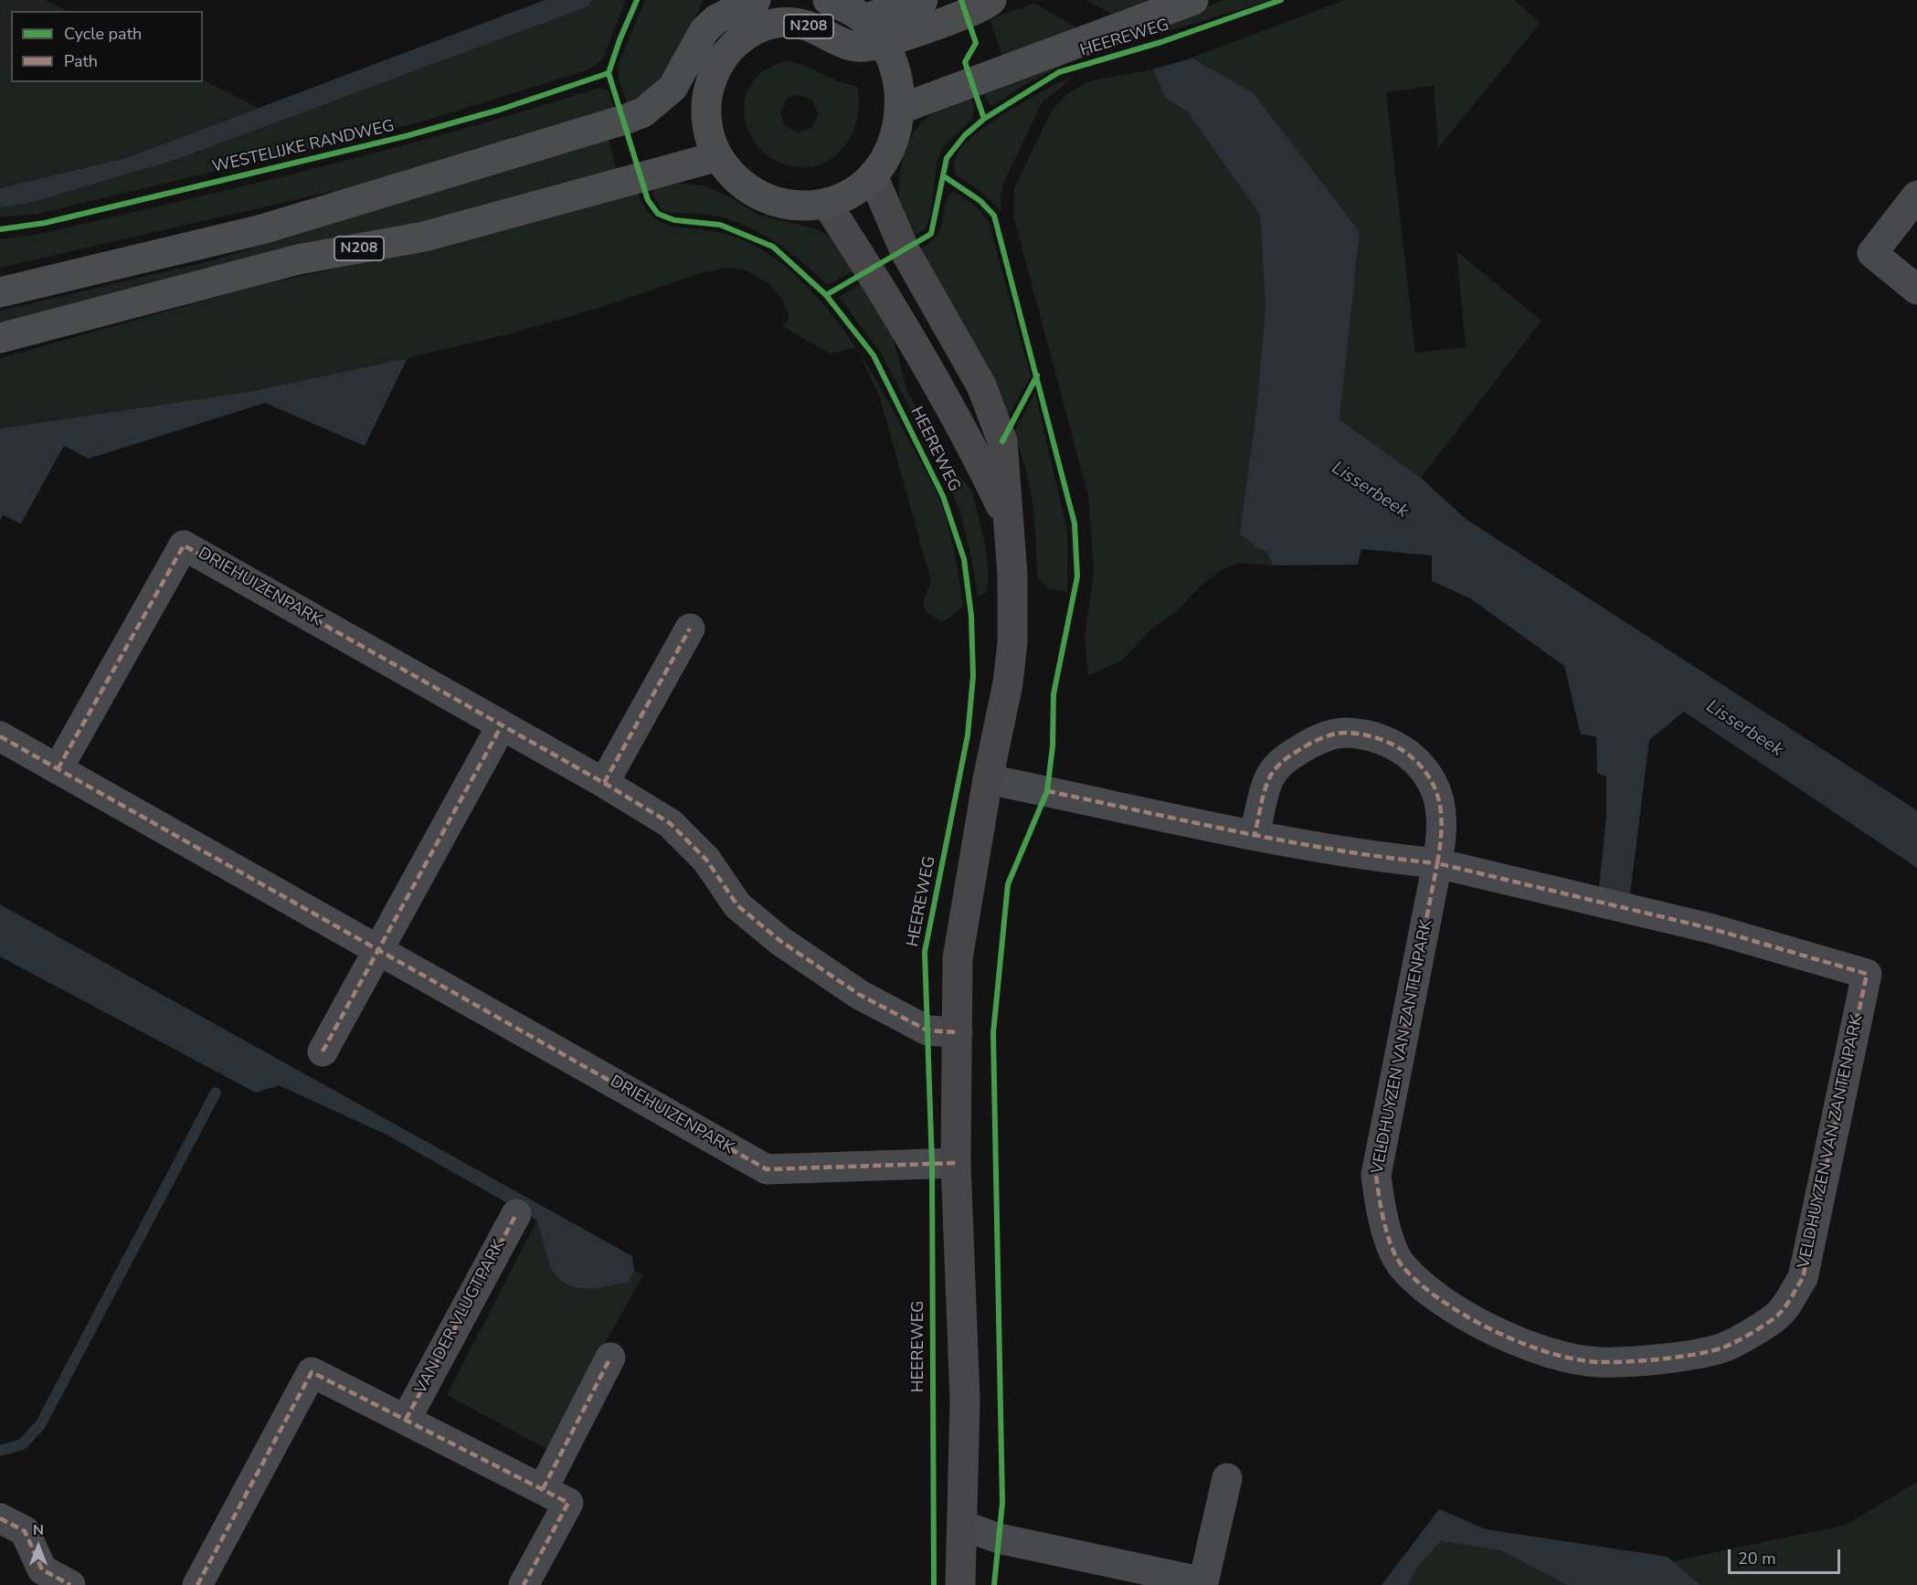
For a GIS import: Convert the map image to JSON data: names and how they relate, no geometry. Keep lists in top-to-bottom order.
{
  "streets": {
    "main road": ["N208", "HEEREWEG"],
    "street": ["DRIEHUIZENPARK", "VELDHUYZEN VAN ZANTENPARK", "VAN DER VLUGTPARK"],
    "cycle path": ["WESTELIJKE RANDWEG"]
  },
  "crossings": [
    ["N208", "HEEREWEG"],
    ["HEEREWEG", "DRIEHUIZENPARK"],
    ["HEEREWEG", "VELDHUYZEN VAN ZANTENPARK"]
  ],
  "water": ["Lisserbeek"],
  "legend": ["Cycle path", "Path"],
  "scale_bar": "20 m",
  "north": "top"
}
